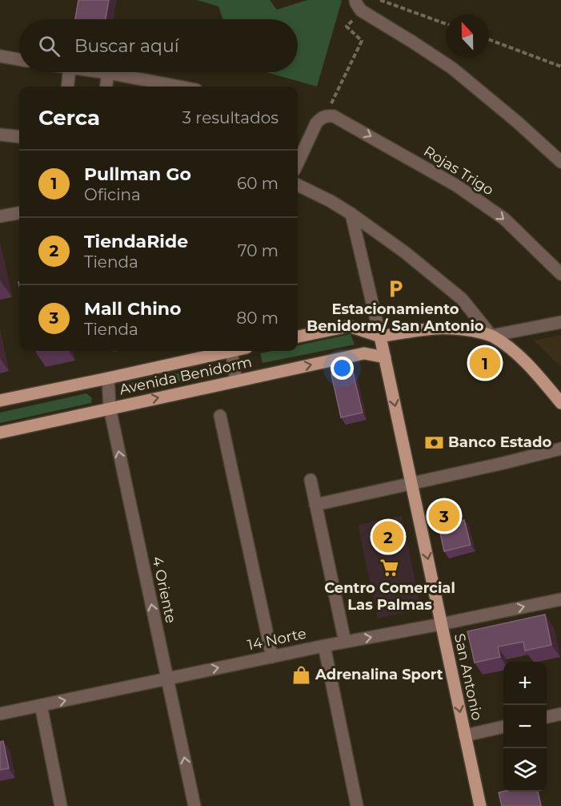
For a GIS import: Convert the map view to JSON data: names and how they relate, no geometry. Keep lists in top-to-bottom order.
{
  "streets": {
    "main road": ["Avenida Benidorm", "San Antonio"],
    "street": ["Rojas Trigo", "4 Oriente", "14 Norte"]
  },
  "crossings": [
    ["Avenida Benidorm", "4 Oriente"],
    ["Avenida Benidorm", "San Antonio"],
    ["4 Oriente", "14 Norte"],
    ["14 Norte", "San Antonio"]
  ],
  "one_way": ["14 Norte", "San Antonio"],
  "places": {
    "parking": ["Estacionamiento Benidorm/ San Antonio"],
    "bank": ["Banco Estado"],
    "supermarket": ["Centro Comercial Las Palmas"],
    "shop": ["Adrenalina Sport"]
  },
  "north": "top",
  "page": {
    "search": "Buscar aquí",
    "heading": ["Cerca", "3 resultados"],
    "list": [
      {
        "mark": "1",
        "name": "Pullman Go",
        "note": "Oficina",
        "value": "60 m"
      },
      {
        "mark": "2",
        "name": "TiendaRide",
        "note": "Tienda",
        "value": "70 m"
      },
      {
        "mark": "3",
        "name": "Mall Chino",
        "note": "Tienda",
        "value": "80 m"
      }
    ],
    "pins": ["1", "3", "2"],
    "map_buttons": ["+", "−"]
  }
}
